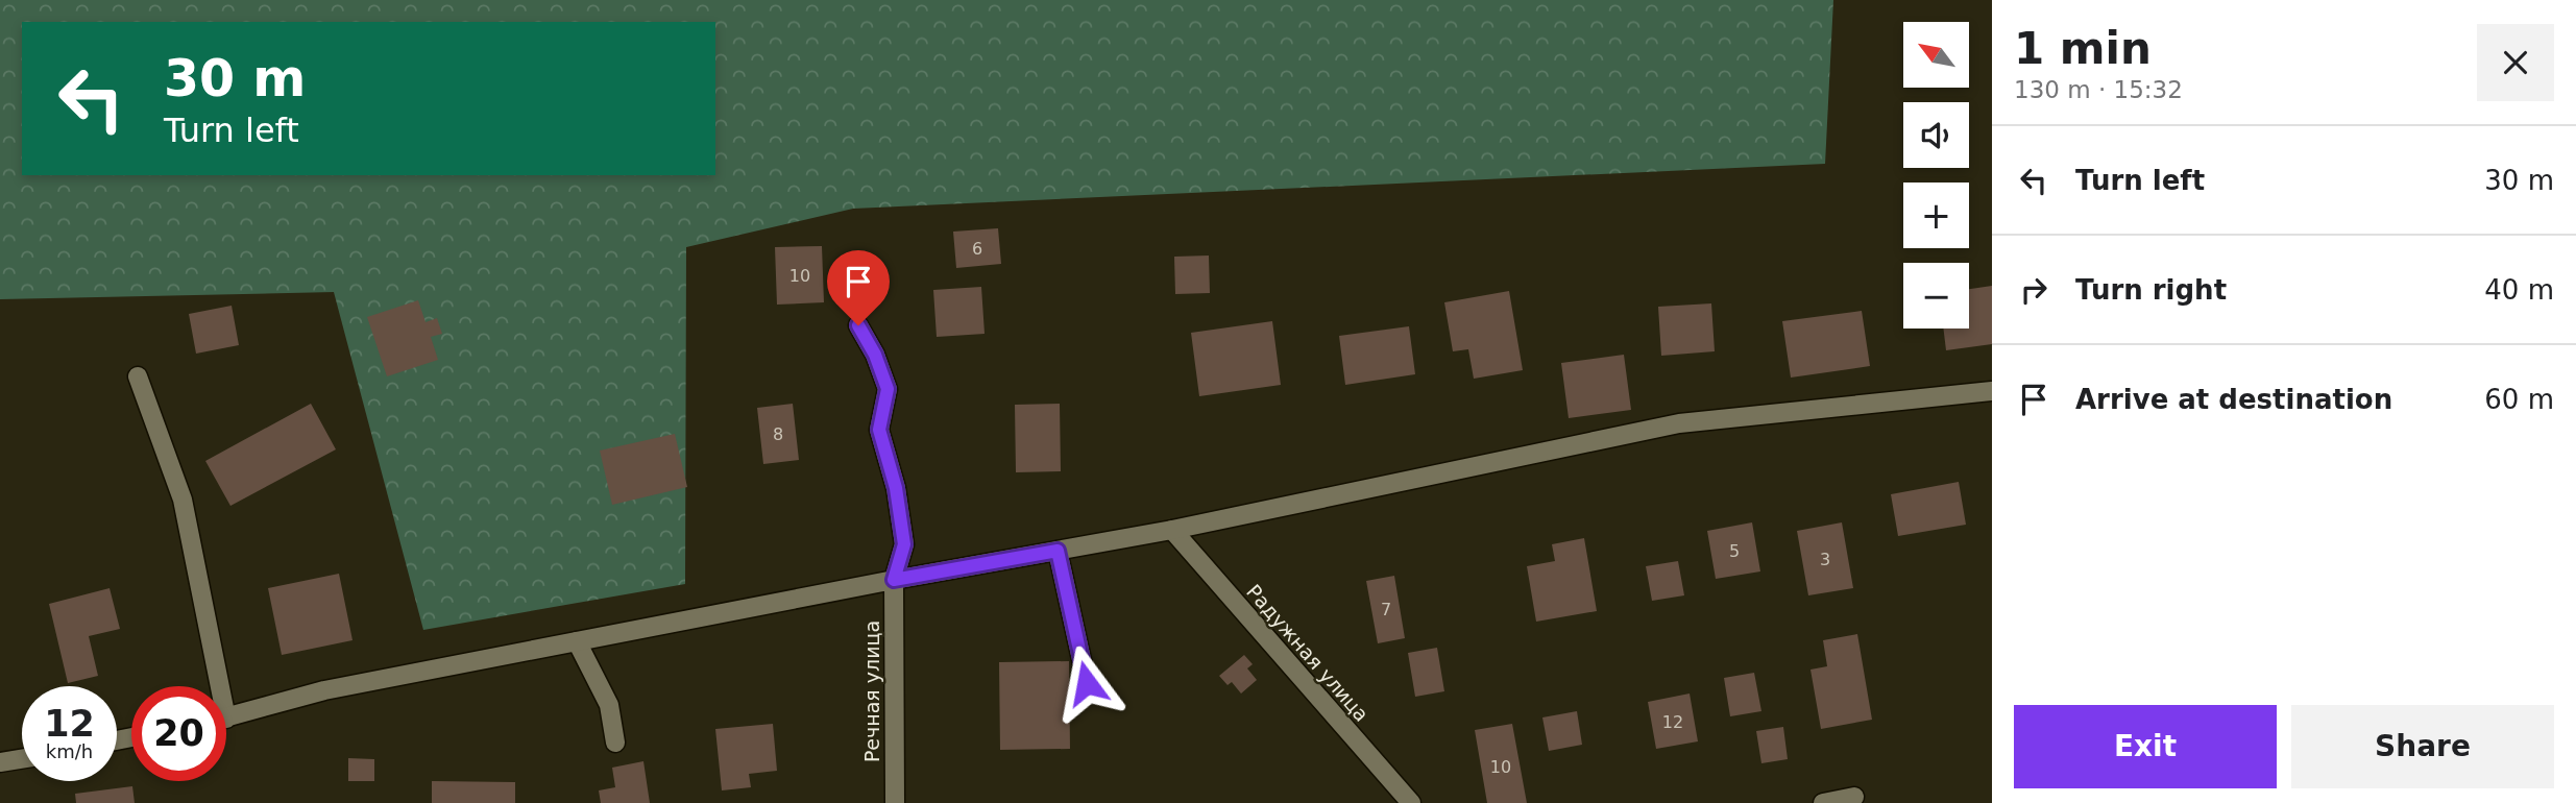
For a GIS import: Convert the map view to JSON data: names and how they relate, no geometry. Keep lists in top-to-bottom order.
{
  "streets": {
    "street": ["Радужная улица", "Речная улица"]
  },
  "house_numbers": [
    "6",
    "10",
    "8",
    "5",
    "3",
    "7",
    "12",
    "10"
  ],
  "north": "top left",
  "page": {
    "heading": ["1 min", "130 m · 15:32"],
    "map_buttons": ["+", "−"],
    "turn": ["30 m", "Turn left"],
    "list": [
      {
        "name": "Turn left",
        "value": "30 m"
      },
      {
        "name": "Turn right",
        "value": "40 m"
      },
      {
        "name": "Arrive at destination",
        "value": "60 m"
      }
    ],
    "speed": "12 km/h",
    "limit": "20",
    "buttons": ["Exit", "Share"]
  }
}
